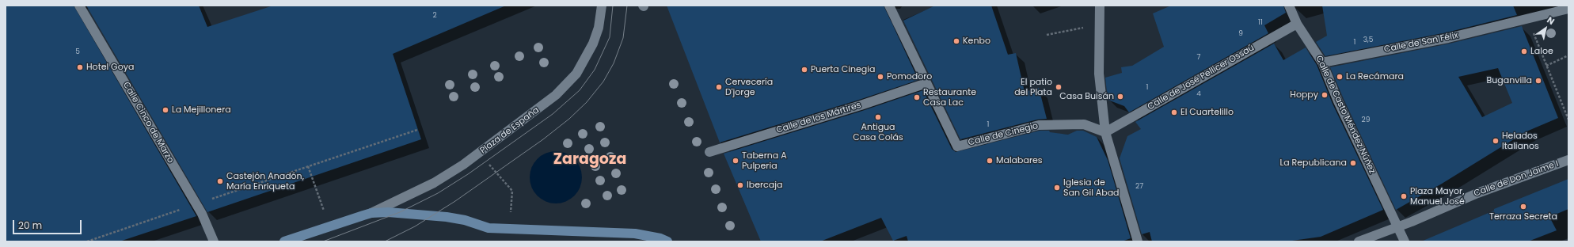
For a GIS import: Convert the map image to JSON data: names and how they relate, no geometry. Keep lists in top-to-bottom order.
{
  "streets": {
    "street": [
      "Calle de San Félix",
      "Calle de José Pellicer Ossaú",
      "Calle de Casto Méndez Núñez",
      "Calle de los Mártires",
      "Calle Cinco de Marzo",
      "Plaza de España",
      "Calle de Cinegio",
      "Calle de Don Jaime I"
    ]
  },
  "crossings": [
    ["Calle de San Félix", "Calle de Casto Méndez Núñez"],
    ["Calle de José Pellicer Ossaú", "Calle de Casto Méndez Núñez"],
    ["Calle de José Pellicer Ossaú", "Calle de Cinegio"],
    ["Calle de Casto Méndez Núñez", "Calle de Don Jaime I"],
    ["Calle de los Mártires", "Calle de Cinegio"]
  ],
  "districts": ["Zaragoza"],
  "places": [
    "Kenbo",
    "Laloe",
    "Hotel Goya",
    "Puerta Cinegia",
    "Pomodoro",
    "La Recámara",
    "Buganvilla",
    "Cervecería D'jorge",
    "El patio del Plata",
    "Hoppy",
    "Casa Buisán",
    "Restaurante Casa Lac",
    "La Mejillonera",
    "El Cuartelillo",
    "Antigua Casa Colás",
    "Helados Italianos",
    "Taberna A Pulperia",
    "Malabares",
    "La Republicana",
    "Castejón Anadón, María Enriqueta",
    "Ibercaja",
    "Iglesia de San Gil Abad",
    "Plaza Mayor, Manuel José",
    "Terraza Secreta"
  ],
  "house_numbers": [
    "2",
    "11",
    "9",
    "3,5",
    "1",
    "5",
    "7",
    "1",
    "4",
    "29",
    "1",
    "27"
  ],
  "scale_bar": "20 m",
  "north": "top right"
}
